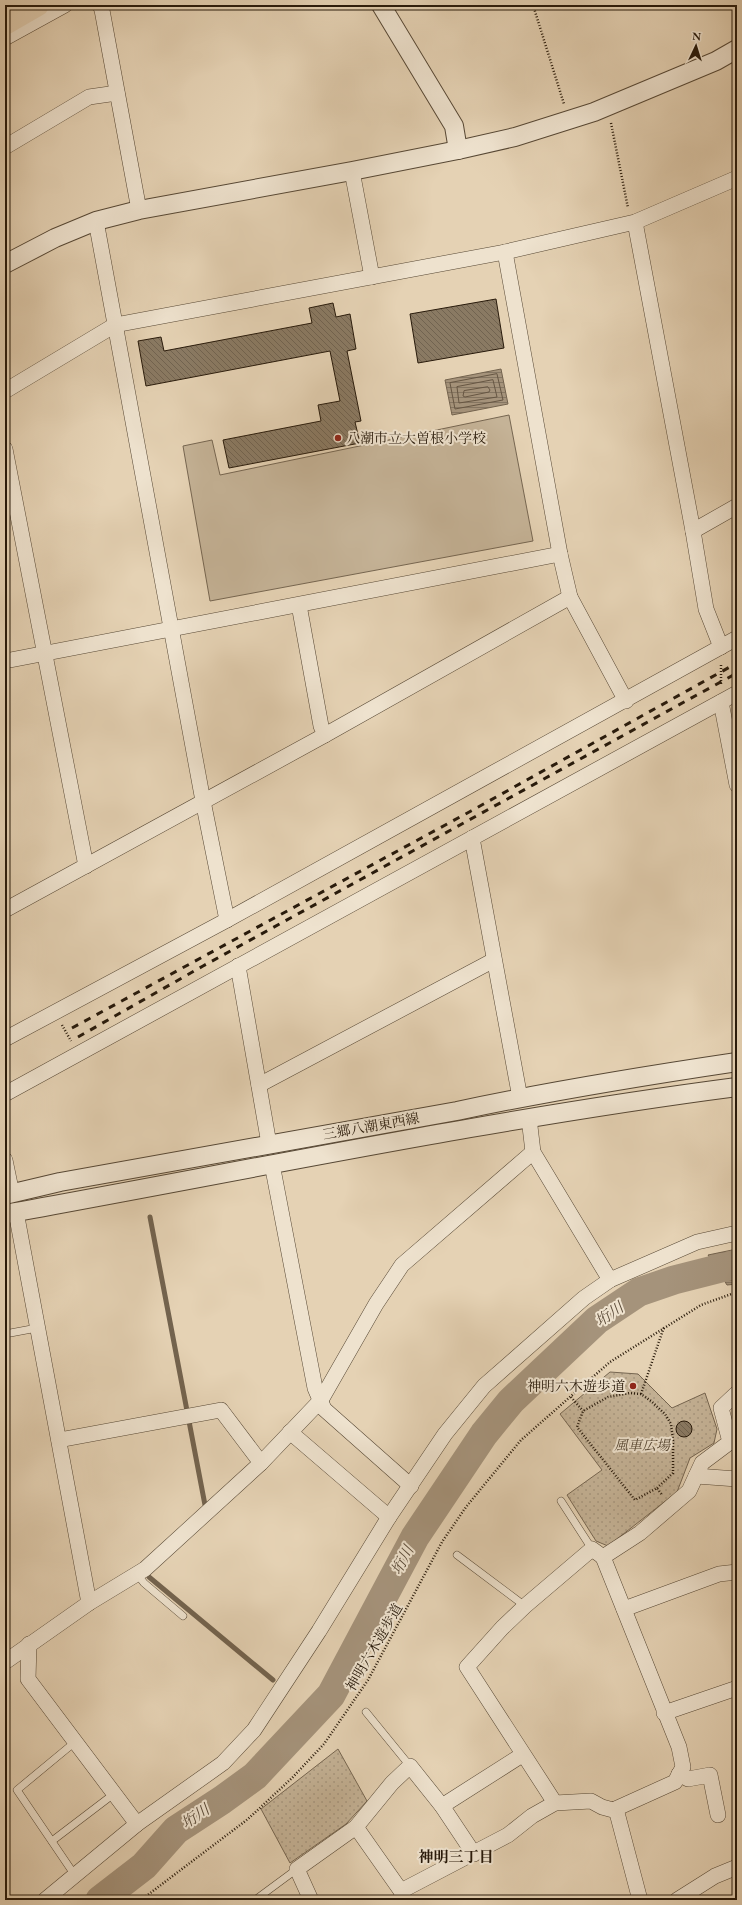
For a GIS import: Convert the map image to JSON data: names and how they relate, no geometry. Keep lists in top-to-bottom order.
{
  "streets": {
    "street": ["三郷八潮東西線"],
    "path": ["神明六木遊歩道"]
  },
  "districts": ["神明三丁目"],
  "water": ["垳川"],
  "parks": ["風車広場"],
  "places": ["八潮市立大曽根小学校", "神明六木遊歩道"],
  "north": "top"
}
